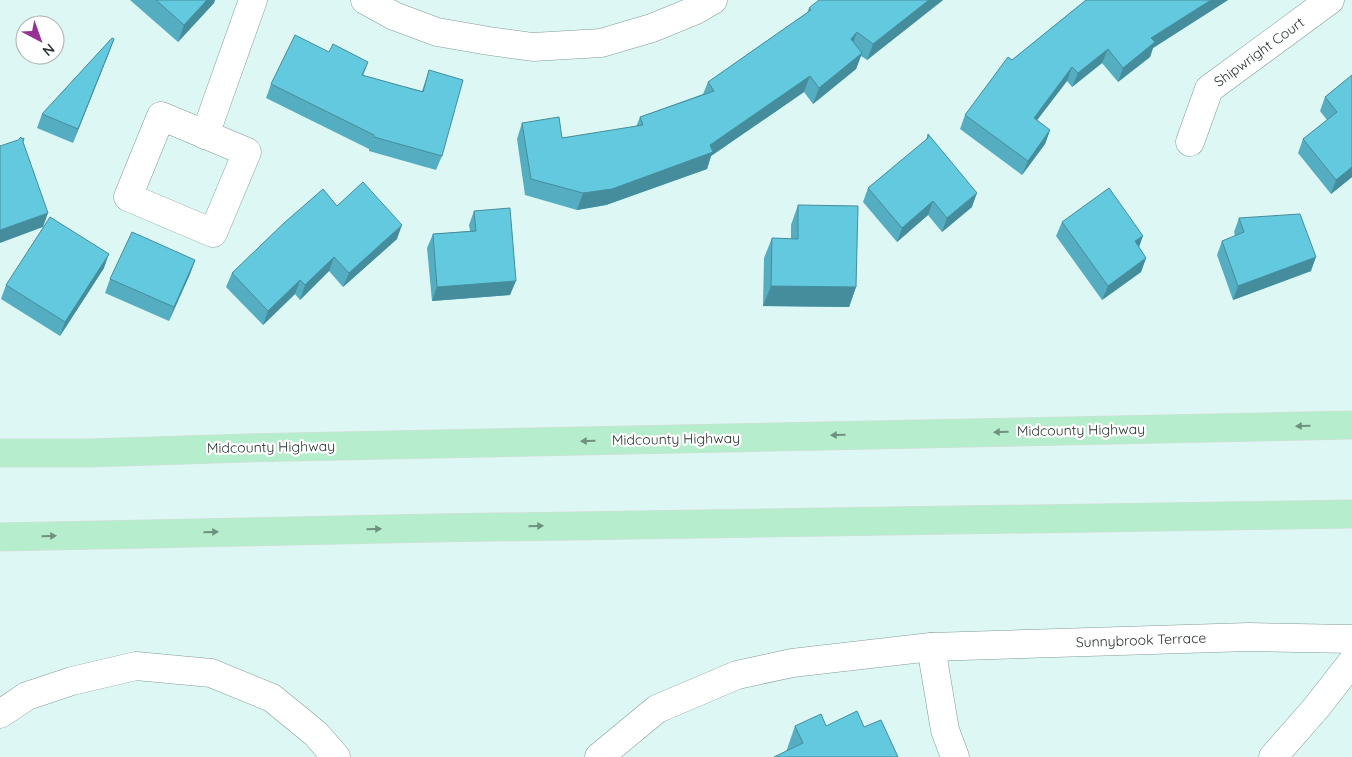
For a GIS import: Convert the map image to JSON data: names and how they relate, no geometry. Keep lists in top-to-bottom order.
{
  "streets": {
    "main road": ["Midcounty Highway"],
    "street": ["Shipwright Court", "Sunnybrook Terrace"]
  },
  "north": "bottom right"
}
